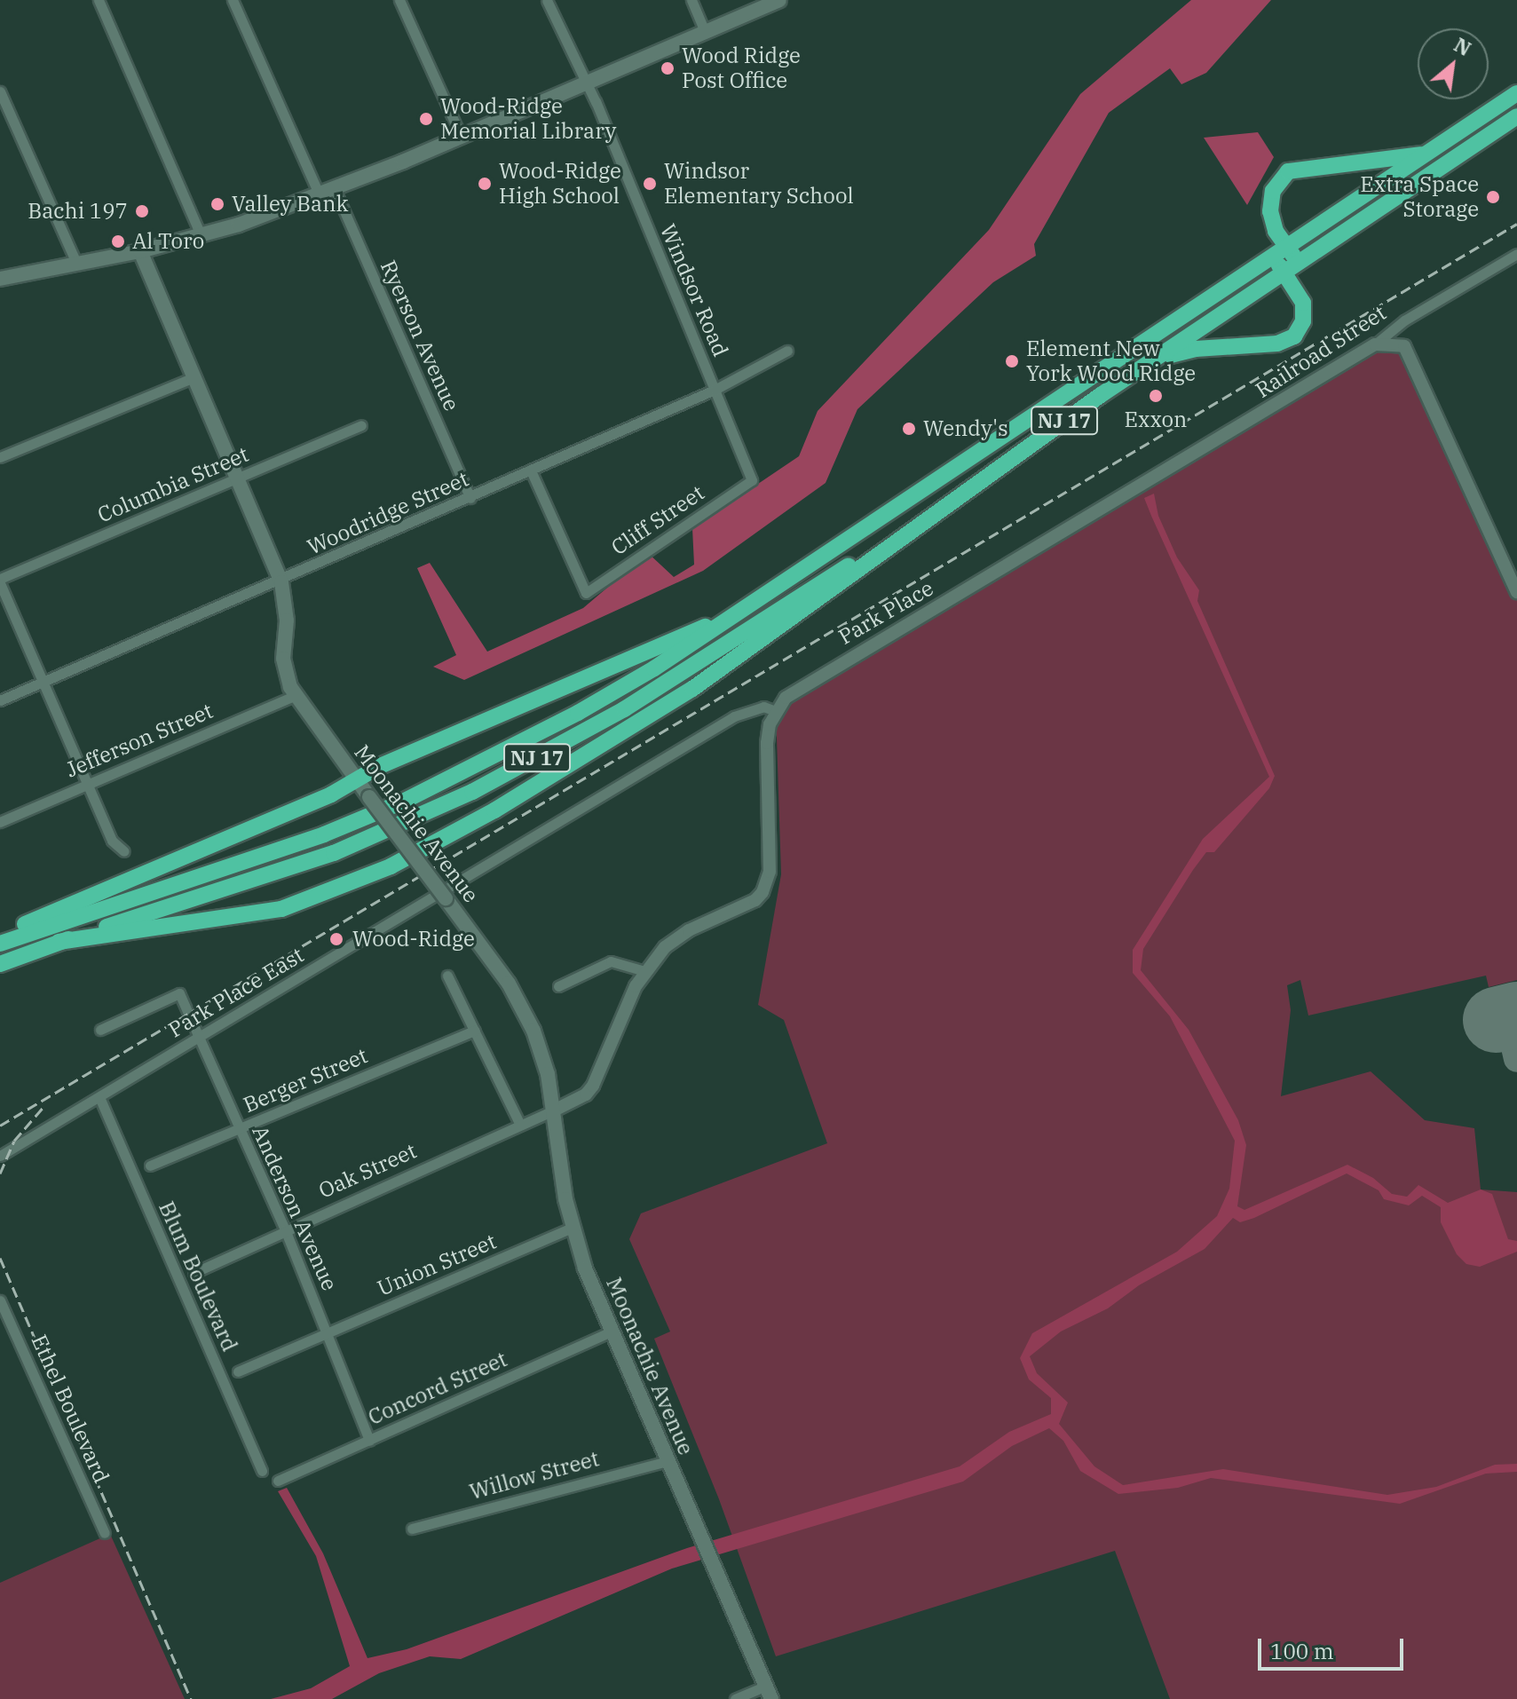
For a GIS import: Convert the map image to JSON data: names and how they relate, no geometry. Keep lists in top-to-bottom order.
{
  "streets": {
    "highway": ["NJ 17"],
    "main road": ["Moonachie Avenue"],
    "street": [
      "Windsor Road",
      "Ryerson Avenue",
      "Railroad Street",
      "Columbia Street",
      "Woodridge Street",
      "Cliff Street",
      "Park Place",
      "Jefferson Street",
      "Park Place East",
      "Berger Street",
      "Oak Street",
      "Anderson Avenue",
      "Union Street",
      "Blum Boulevard",
      "Concord Street",
      "Ethel Boulevard",
      "Willow Street"
    ]
  },
  "crossings": [
    ["Windsor Road", "Woodridge Street"],
    ["Windsor Road", "Cliff Street"],
    ["Ryerson Avenue", "Woodridge Street"],
    ["Railroad Street", "Park Place"],
    ["Columbia Street", "Moonachie Avenue"],
    ["Woodridge Street", "Cliff Street"],
    ["Woodridge Street", "Moonachie Avenue"],
    ["Park Place", "Park Place East"],
    ["Jefferson Street", "Moonachie Avenue"],
    ["Moonachie Avenue", "Oak Street"],
    ["Moonachie Avenue", "Union Street"],
    ["Moonachie Avenue", "Concord Street"],
    ["Moonachie Avenue", "Willow Street"],
    ["Park Place East", "Anderson Avenue"],
    ["Park Place East", "Blum Boulevard"],
    ["Berger Street", "Anderson Avenue"],
    ["Oak Street", "Anderson Avenue"],
    ["Anderson Avenue", "Union Street"],
    ["Anderson Avenue", "Concord Street"]
  ],
  "places": [
    "Wood Ridge Post Office",
    "Wood-Ridge Memorial Library",
    "Wood-Ridge High School",
    "Windsor Elementary School",
    "Extra Space Storage",
    "Valley Bank",
    "Bachi 197",
    "Al Toro",
    "Element New York Wood Ridge",
    "Exxon",
    "Wendy's",
    "Wood-Ridge"
  ],
  "scale_bar": "100 m",
  "north": "top right"
}
